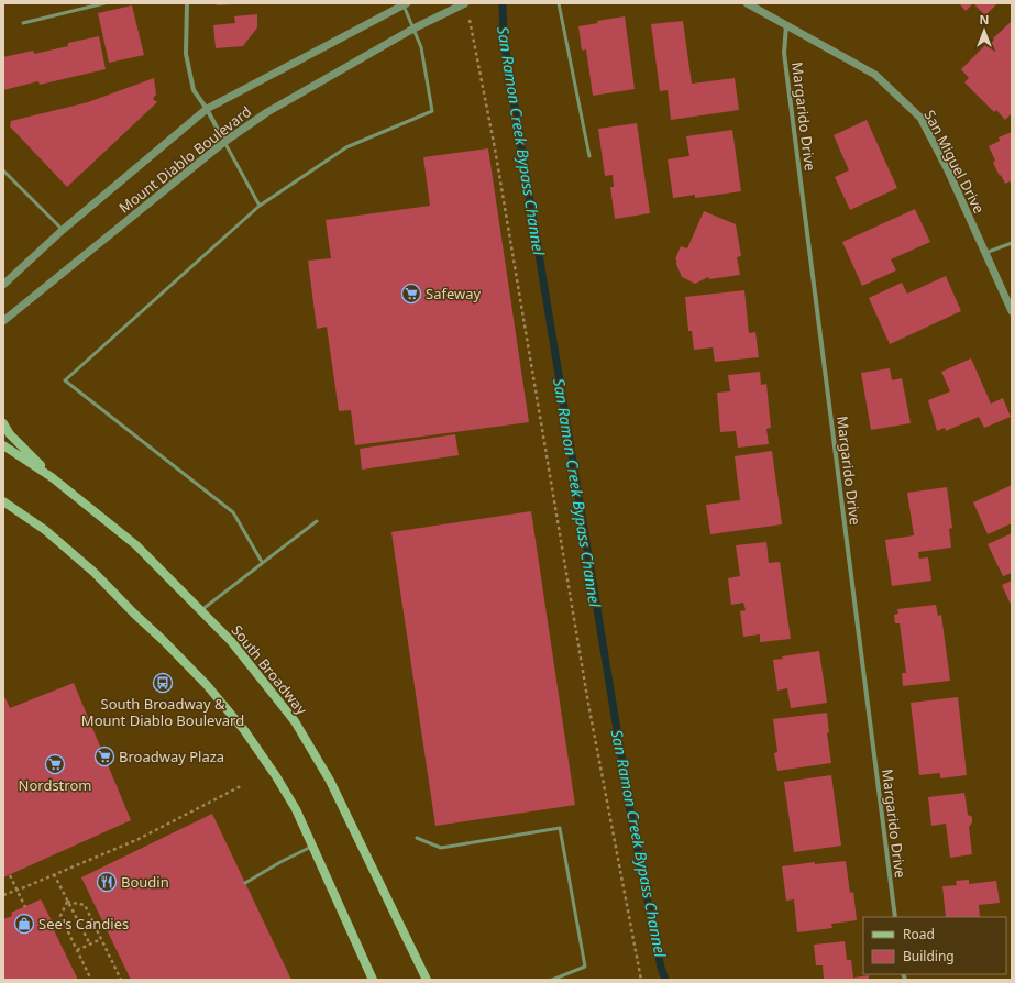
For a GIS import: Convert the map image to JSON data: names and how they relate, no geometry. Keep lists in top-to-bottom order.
{
  "streets": {
    "main road": ["South Broadway"],
    "street": ["Margarido Drive", "Mount Diablo Boulevard", "San Miguel Drive"]
  },
  "crossings": [
    ["Margarido Drive", "San Miguel Drive"]
  ],
  "water": ["San Ramon Creek Bypass Channel"],
  "places": {
    "supermarket": ["Safeway", "Broadway Plaza", "Nordstrom"],
    "bus stop": ["South Broadway & Mount Diablo Boulevard"],
    "restaurant": ["Boudin"],
    "shop": ["See's Candies"]
  },
  "legend": ["Road", "Building"],
  "north": "top"
}
